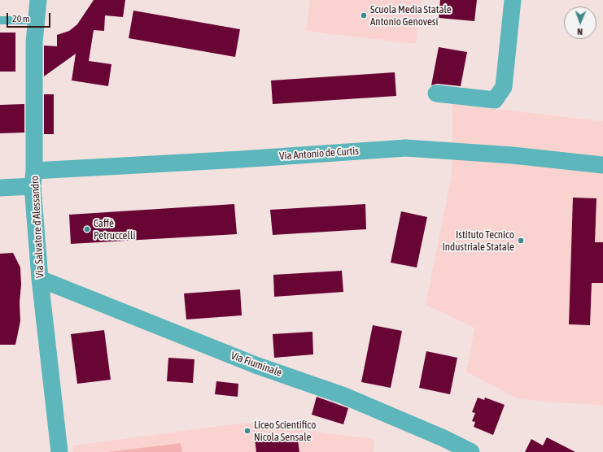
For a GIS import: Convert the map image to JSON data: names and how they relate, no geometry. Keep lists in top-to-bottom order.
{
  "streets": {
    "street": ["Via Antonio de Curtis", "Via Salvatore d'Alessandro", "Via Fiuminale"]
  },
  "crossings": [
    ["Via Antonio de Curtis", "Via Salvatore d'Alessandro"],
    ["Via Salvatore d'Alessandro", "Via Fiuminale"]
  ],
  "places": [
    "Scuola Media Statale Antonio Genovesi",
    "Caffè Petruccelli",
    "Istituto Tecnico Industriale Statale",
    "Liceo Scientifico Nicola Sensale"
  ],
  "scale_bar": "20 m",
  "north": "bottom"
}
